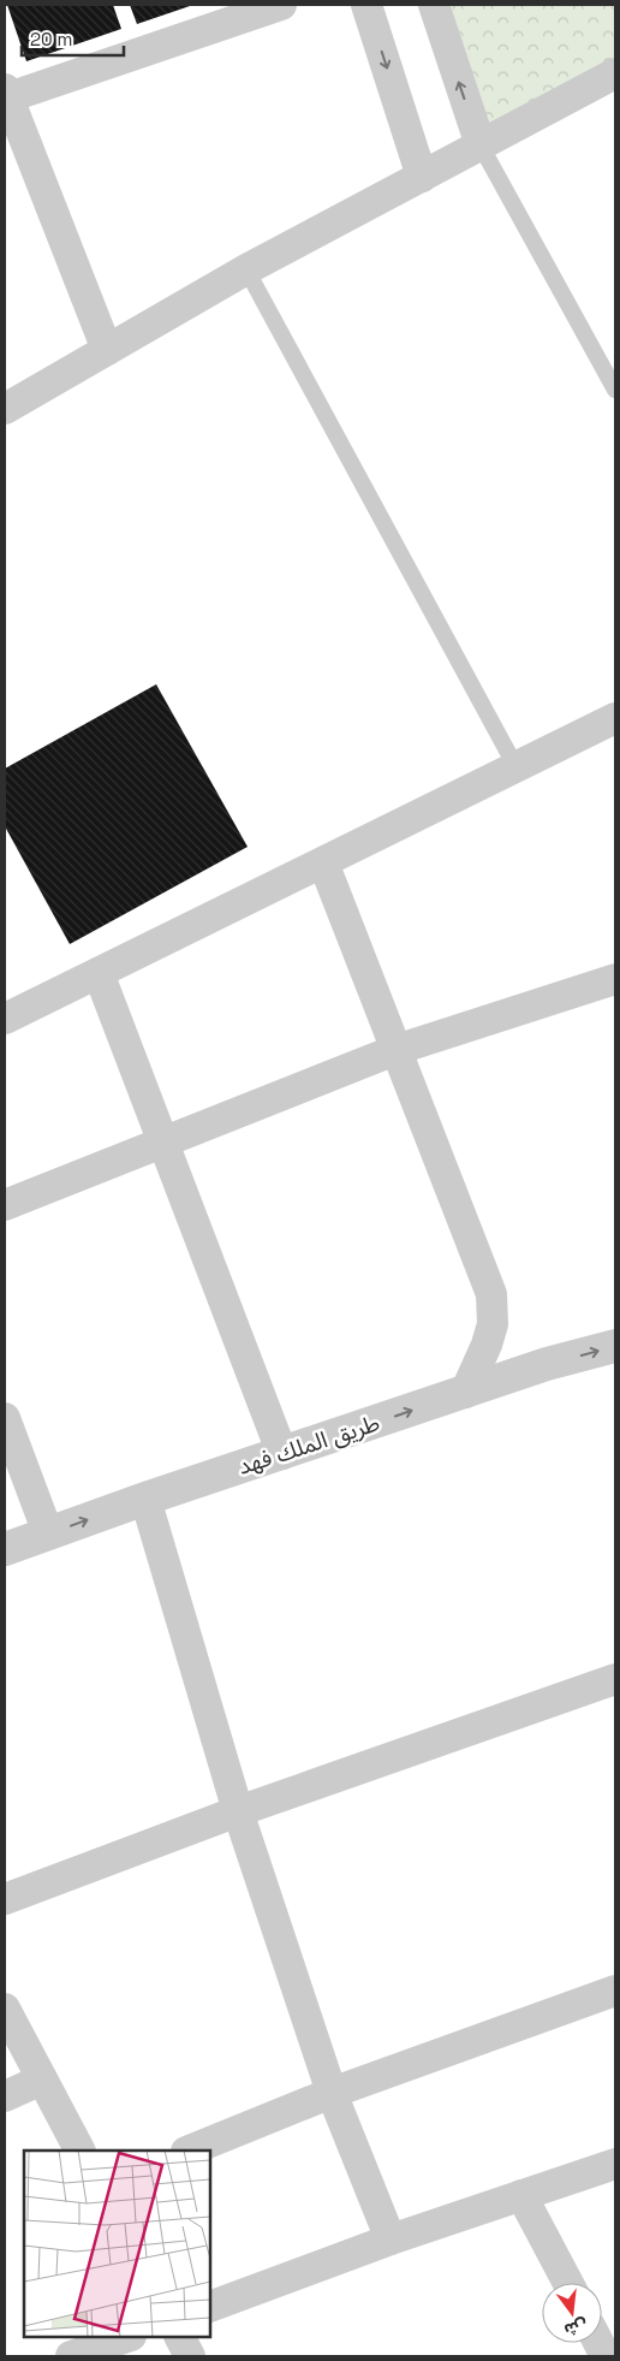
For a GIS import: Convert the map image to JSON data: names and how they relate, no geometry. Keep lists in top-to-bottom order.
{
  "streets": {
    "street": ["طريق الملك فهد"]
  },
  "one_way": ["طريق الملك فهد"],
  "scale_bar": "20 m",
  "north": "bottom"
}
